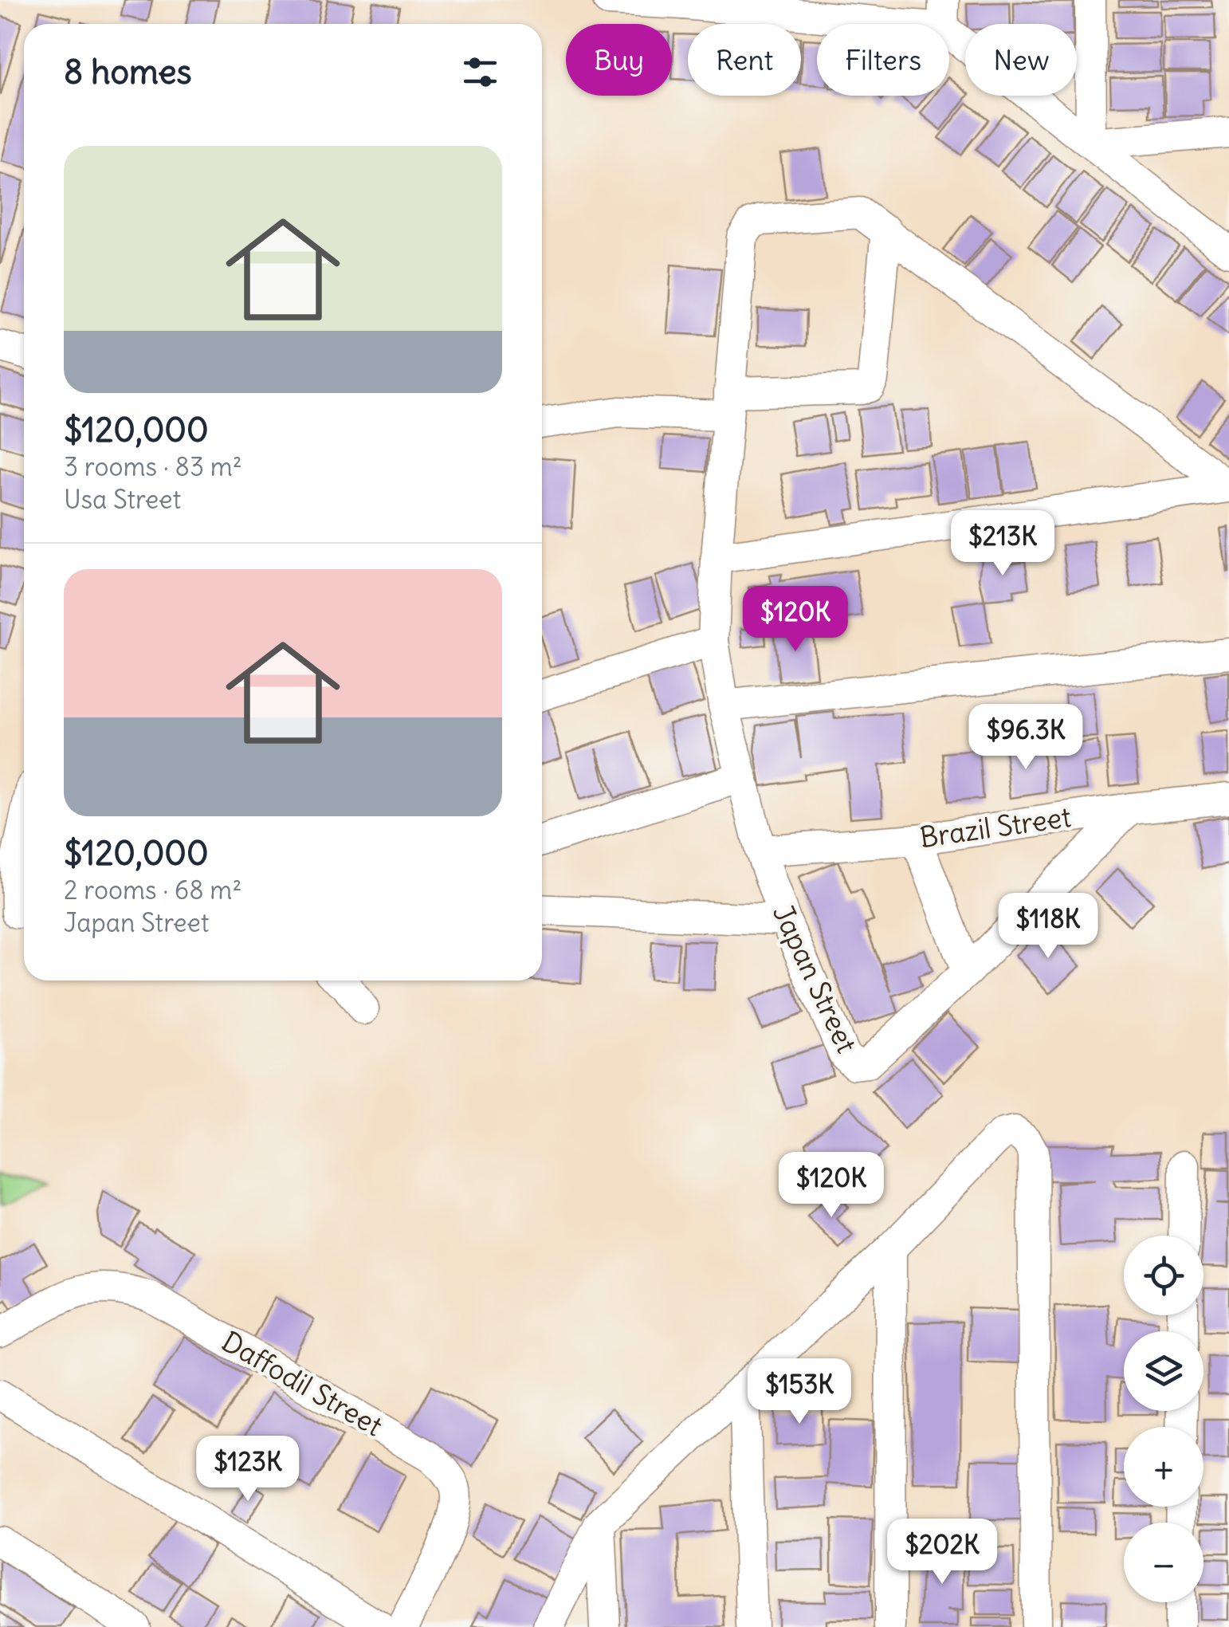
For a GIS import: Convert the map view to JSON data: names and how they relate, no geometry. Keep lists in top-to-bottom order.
{
  "streets": {
    "street": ["Brazil Street", "Japan Street", "Daffodil Street"]
  },
  "crossings": [
    ["Brazil Street", "Japan Street"]
  ],
  "page": {
    "chip": [
      "Buy",
      "Rent",
      "Filters",
      "New"
    ],
    "heading": "8 homes",
    "list": [
      {
        "name": "$120,000",
        "note": "3 rooms · 83 m² · Usa Street"
      },
      {
        "name": "$120,000",
        "note": "2 rooms · 68 m² · Japan Street"
      }
    ],
    "price": [
      "$213K",
      "$120K",
      "$96.3K",
      "$118K",
      "$120K",
      "$153K",
      "$123K",
      "$202K"
    ],
    "map_buttons": ["+", "−"]
  }
}
